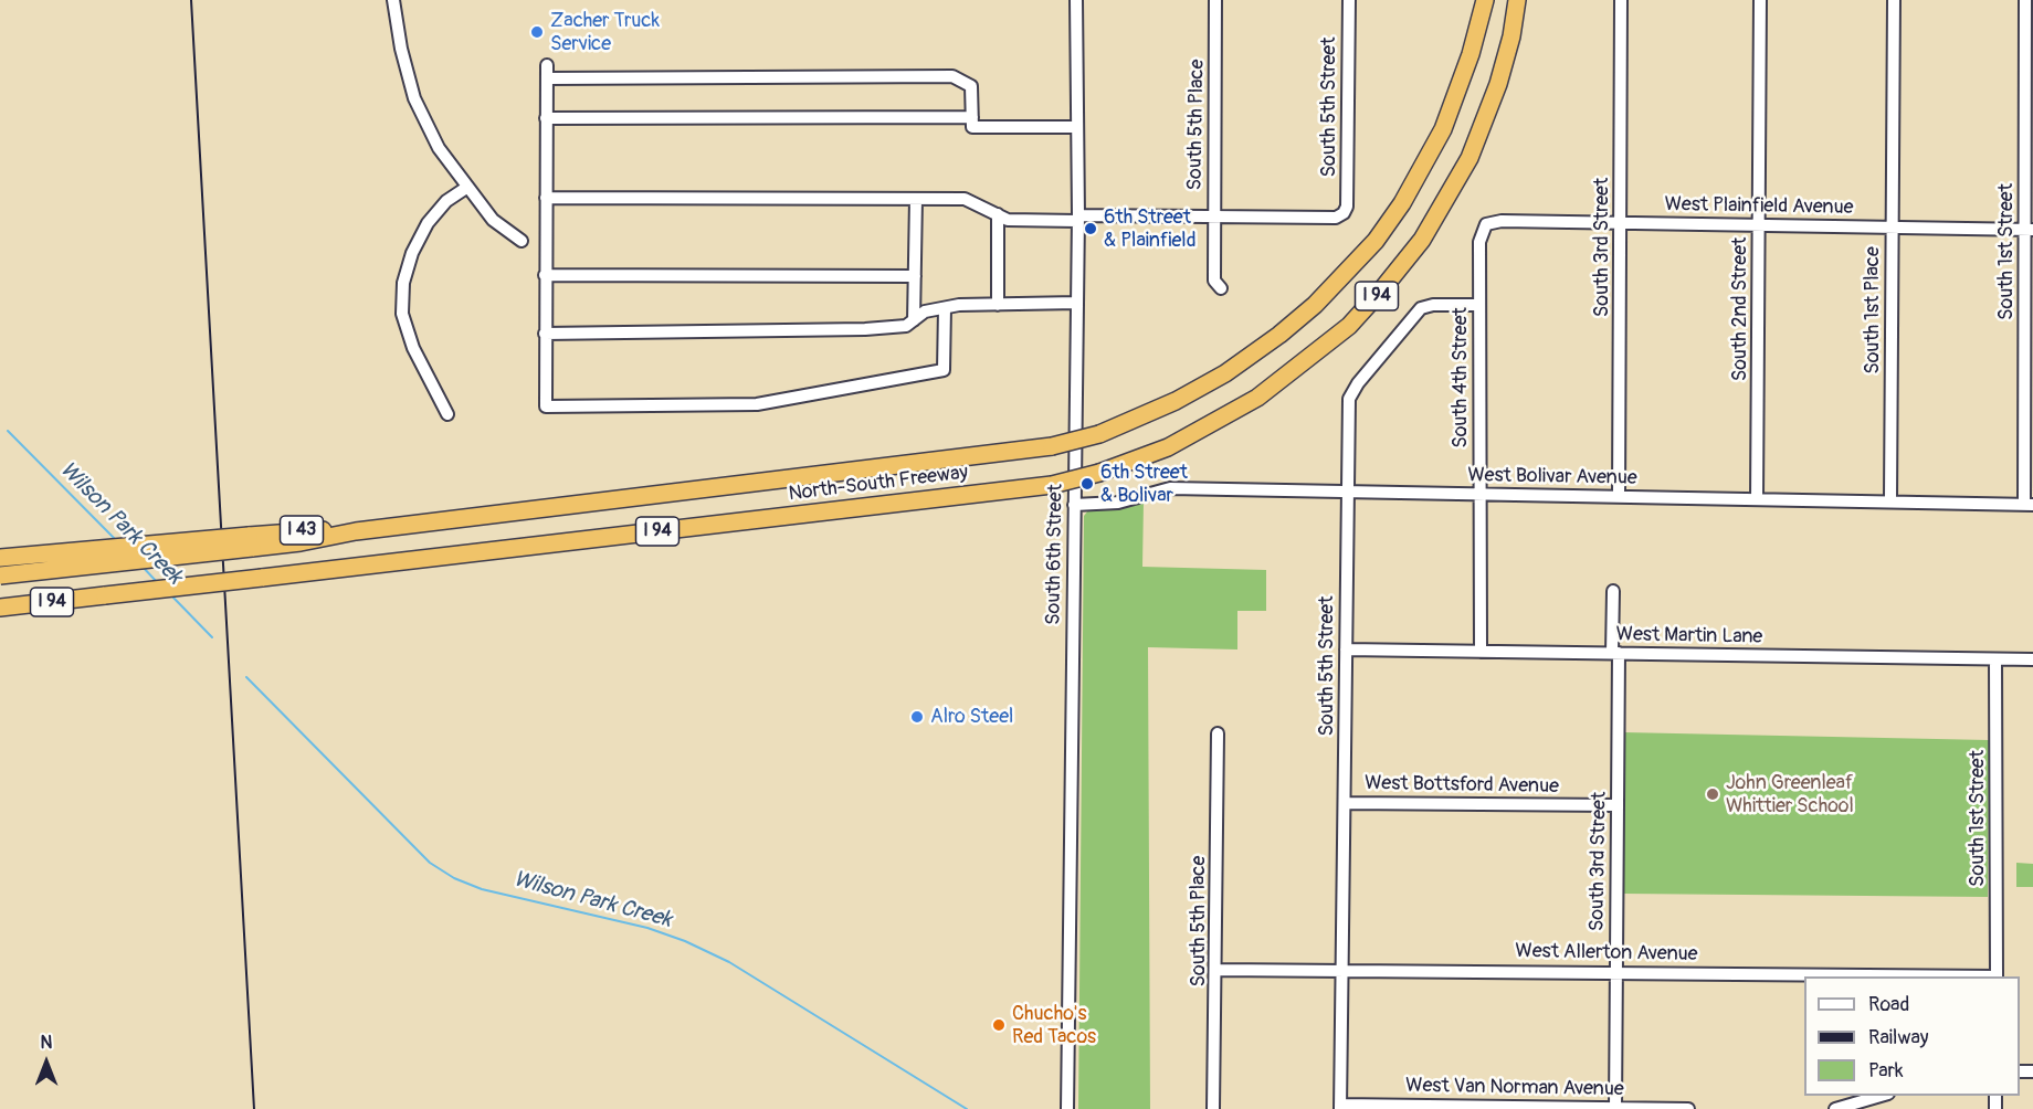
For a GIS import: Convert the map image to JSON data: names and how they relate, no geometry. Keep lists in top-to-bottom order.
{
  "streets": {
    "highway": ["I 94", "North-South Freeway"],
    "street": [
      "South 5th Street",
      "South 5th Place",
      "West Plainfield Avenue",
      "South 3rd Street",
      "South 1st Street",
      "South 2nd Street",
      "South 1st Place",
      "South 4th Street",
      "West Bolivar Avenue",
      "South 6th Street",
      "West Martin Lane",
      "West Bottsford Avenue",
      "West Allerton Avenue",
      "West Van Norman Avenue"
    ]
  },
  "crossings": [
    ["South 5th Street", "South 5th Place"],
    ["South 5th Street", "South 4th Street"],
    ["South 5th Street", "West Bolivar Avenue"],
    ["South 5th Street", "West Martin Lane"],
    ["South 5th Street", "West Bottsford Avenue"],
    ["South 5th Street", "West Allerton Avenue"],
    ["South 5th Street", "West Van Norman Avenue"],
    ["South 5th Place", "West Allerton Avenue"],
    ["West Plainfield Avenue", "South 3rd Street"],
    ["West Plainfield Avenue", "South 1st Street"],
    ["West Plainfield Avenue", "South 2nd Street"],
    ["West Plainfield Avenue", "South 1st Place"],
    ["West Plainfield Avenue", "South 4th Street"],
    ["South 3rd Street", "West Bolivar Avenue"],
    ["South 3rd Street", "West Martin Lane"],
    ["South 3rd Street", "West Bottsford Avenue"],
    ["South 3rd Street", "West Allerton Avenue"],
    ["South 3rd Street", "West Van Norman Avenue"],
    ["South 1st Street", "West Bolivar Avenue"],
    ["South 1st Street", "West Martin Lane"],
    ["South 2nd Street", "West Bolivar Avenue"],
    ["South 1st Place", "West Bolivar Avenue"],
    ["South 4th Street", "West Bolivar Avenue"],
    ["South 4th Street", "West Martin Lane"],
    ["West Bolivar Avenue", "South 6th Street"]
  ],
  "water": ["Wilson Park Creek"],
  "places": [
    "Zacher Truck Service",
    "6th Street & Plainfield",
    "6th Street & Bolivar",
    "Alro Steel",
    "John Greenleaf Whittier School",
    "Chucho's Red Tacos"
  ],
  "legend": ["Road", "Railway", "Park"],
  "north": "top"
}
